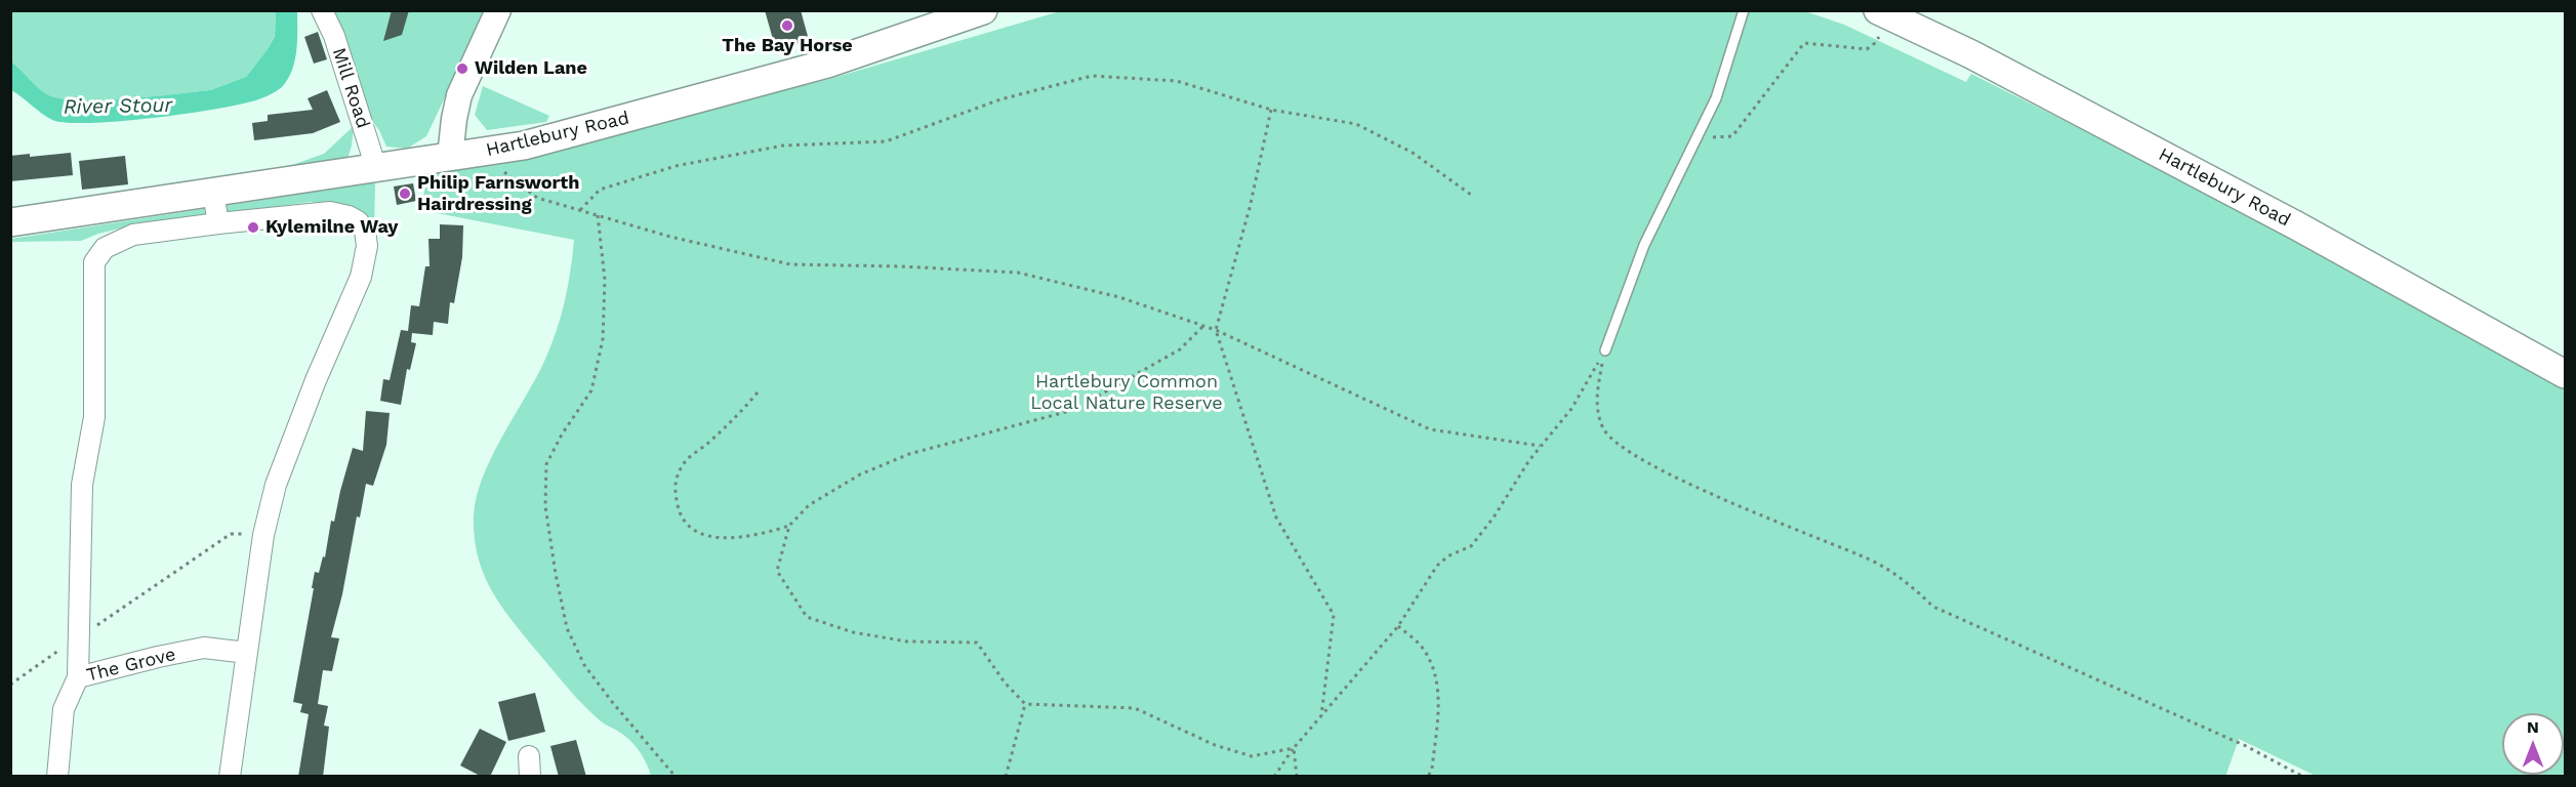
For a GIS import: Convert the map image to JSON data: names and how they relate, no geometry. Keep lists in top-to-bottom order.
{
  "streets": {
    "main road": ["Hartlebury Road"],
    "street": ["Mill Road", "The Grove"]
  },
  "crossings": [
    ["Mill Road", "Hartlebury Road"]
  ],
  "water": ["River Stour"],
  "parks": ["Hartlebury Common Local Nature Reserve"],
  "places": [
    "The Bay Horse",
    "Wilden Lane",
    "Philip Farnsworth Hairdressing",
    "Kylemilne Way"
  ],
  "north": "top"
}
